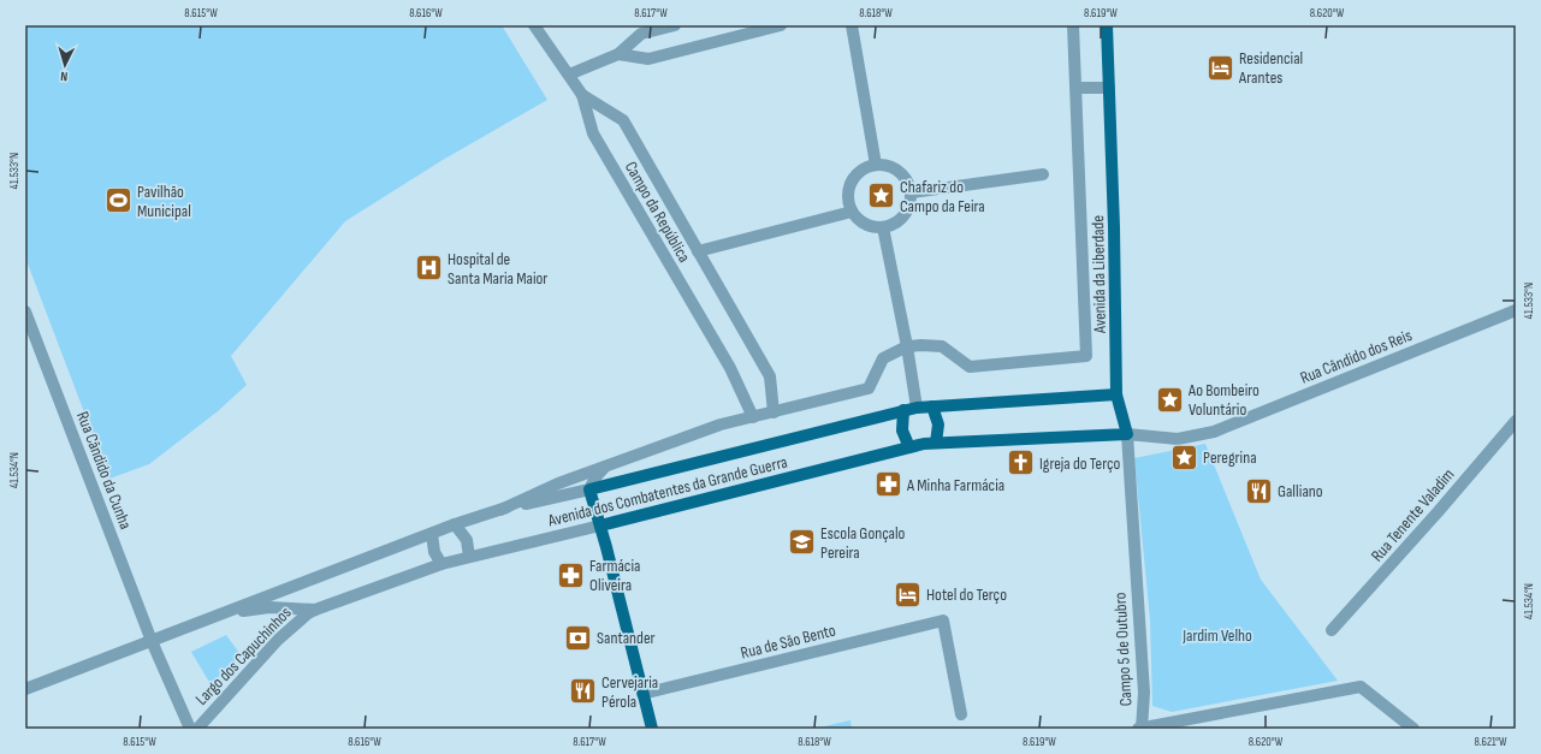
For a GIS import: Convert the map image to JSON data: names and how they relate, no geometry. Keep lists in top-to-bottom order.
{
  "streets": {
    "main road": ["Avenida da Liberdade", "Avenida dos Combatentes da Grande Guerra"],
    "street": [
      "Campo da República",
      "Rua Cândido dos Reis",
      "Rua Cândido da Cunha",
      "Rua Tenente Valadim",
      "Rua de São Bento",
      "Campo 5 de Outubro",
      "Largo dos Capuchinhos"
    ]
  },
  "crossings": [
    ["Avenida da Liberdade", "Rua Cândido dos Reis"],
    ["Avenida da Liberdade", "Avenida dos Combatentes da Grande Guerra"],
    ["Avenida da Liberdade", "Campo 5 de Outubro"],
    ["Rua Cândido dos Reis", "Avenida dos Combatentes da Grande Guerra"],
    ["Rua Cândido dos Reis", "Campo 5 de Outubro"],
    ["Rua Cândido da Cunha", "Avenida dos Combatentes da Grande Guerra"],
    ["Rua Cândido da Cunha", "Largo dos Capuchinhos"],
    ["Avenida dos Combatentes da Grande Guerra", "Campo 5 de Outubro"],
    ["Avenida dos Combatentes da Grande Guerra", "Largo dos Capuchinhos"]
  ],
  "parks": ["Jardim Velho"],
  "places": {
    "hotel": ["Residencial Arantes", "Hotel do Terço"],
    "place": ["Chafariz do Campo da Feira", "Ao Bombeiro Voluntário", "Peregrina"],
    "sports": ["Pavilhão Municipal"],
    "hospital": ["Hospital de Santa Maria Maior"],
    "church": ["Igreja do Terço"],
    "pharmacy": ["A Minha Farmácia", "Farmácia Oliveira"],
    "restaurant": ["Galliano", "Cervejaria Pérola"],
    "school or university": ["Escola Gonçalo Pereira"],
    "bank": ["Santander"]
  },
  "north": "bottom",
  "coordinates": [
    "8.615°W",
    "8.616°W",
    "8.617°W",
    "8.618°W",
    "8.619°W",
    "8.620°W",
    "41.533°N",
    "41.534°N",
    "8.621°W"
  ]
}
